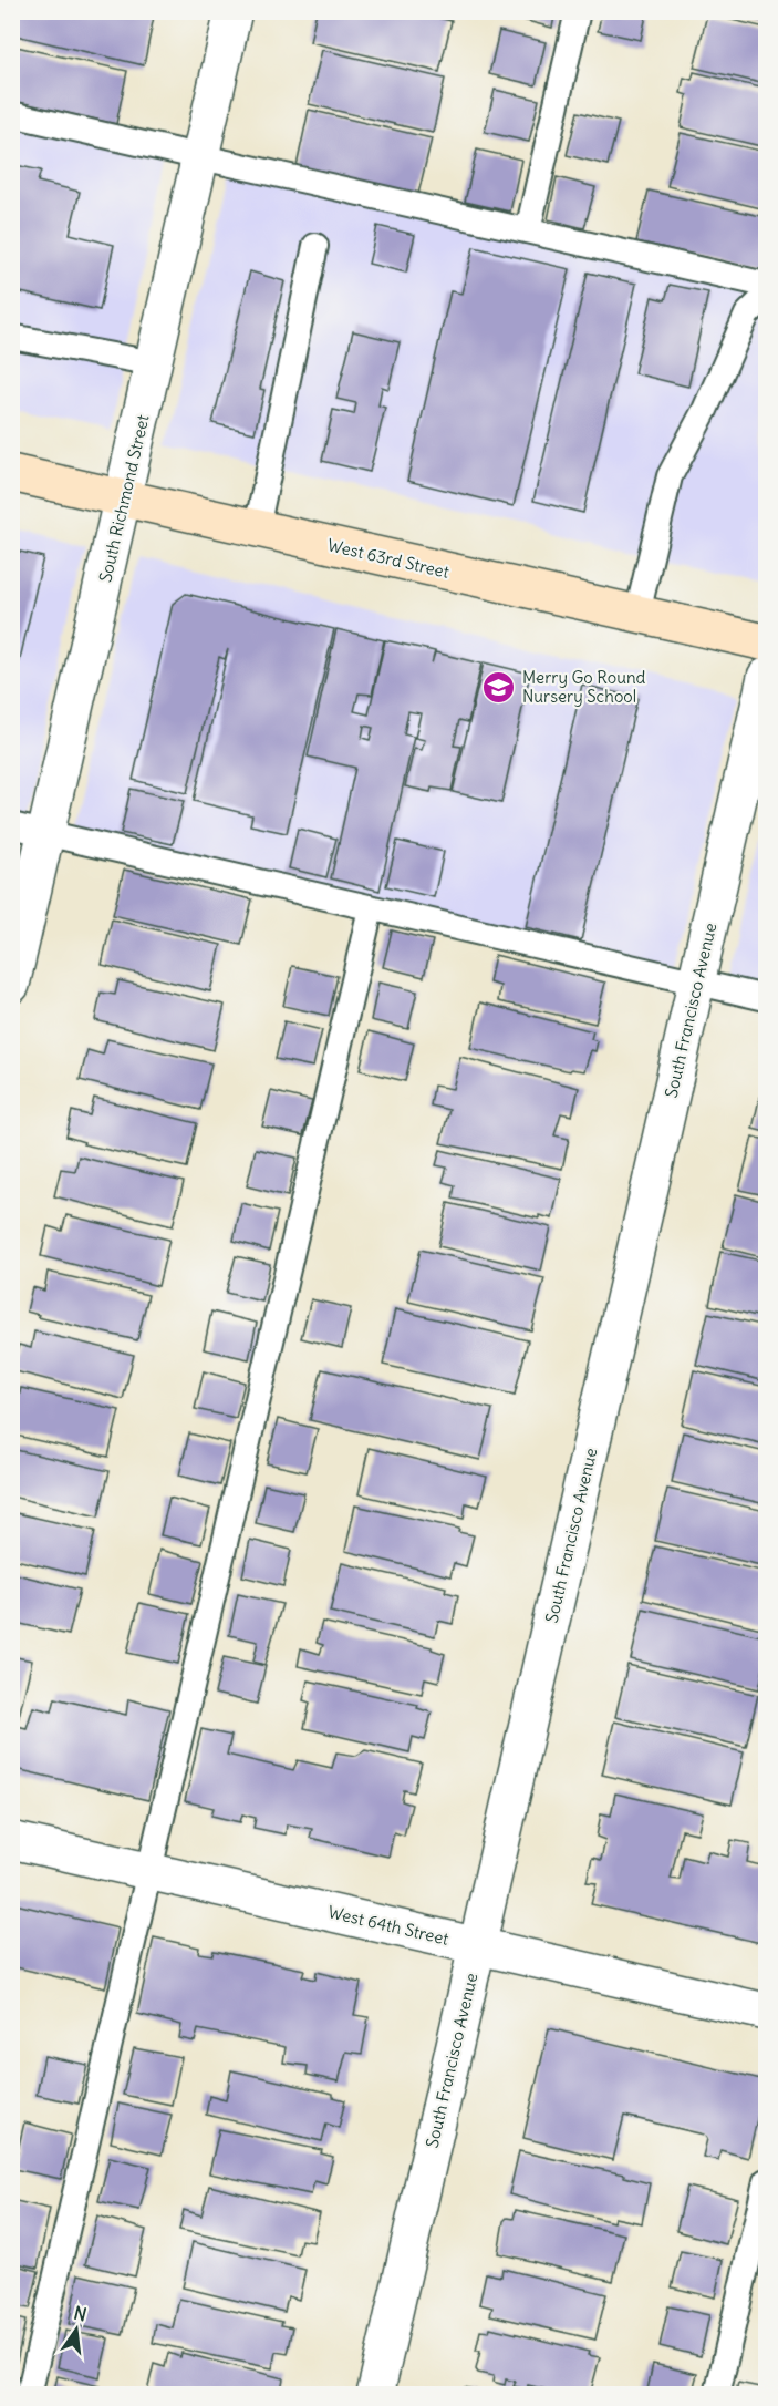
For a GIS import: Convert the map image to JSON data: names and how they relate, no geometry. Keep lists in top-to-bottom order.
{
  "streets": {
    "main road": ["West 63rd Street"],
    "street": ["South Richmond Street", "South Francisco Avenue", "West 64th Street"]
  },
  "crossings": [
    ["South Richmond Street", "West 63rd Street"],
    ["South Francisco Avenue", "West 64th Street"]
  ],
  "places": {
    "school or university": ["Merry Go Round Nursery School"]
  },
  "north": "top"
}
